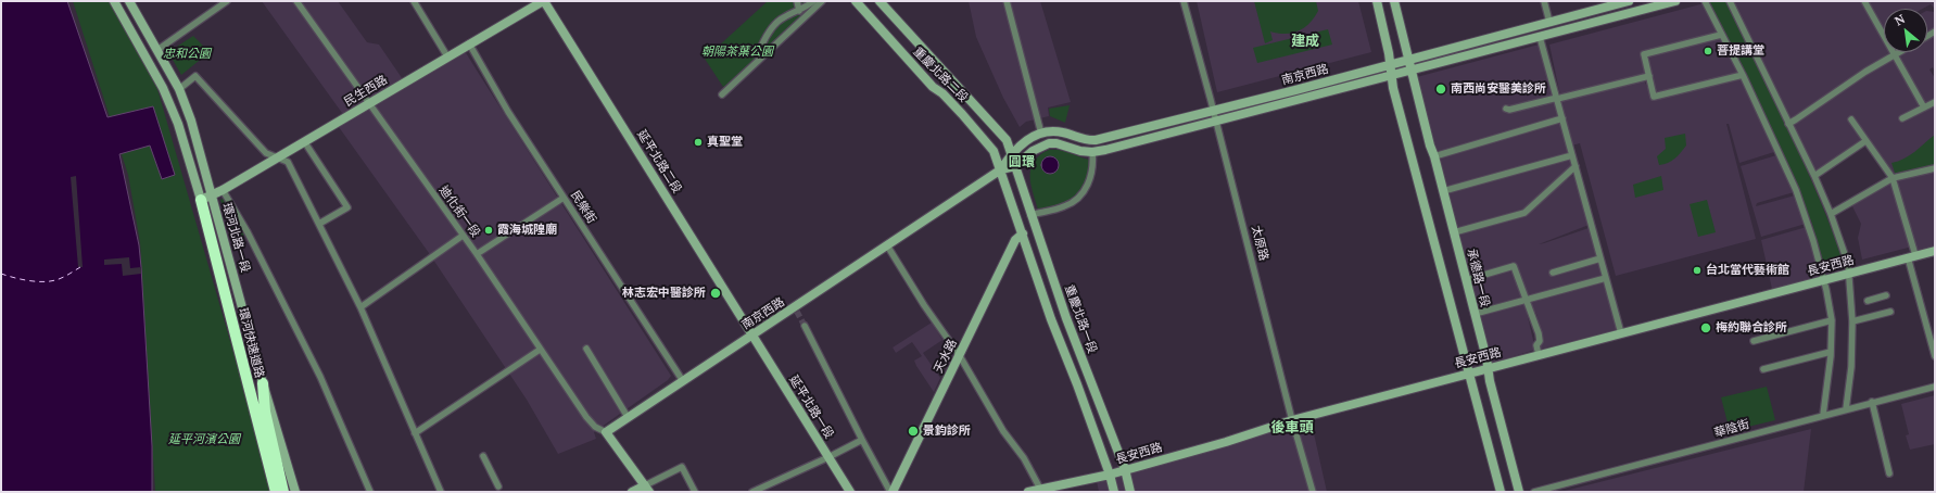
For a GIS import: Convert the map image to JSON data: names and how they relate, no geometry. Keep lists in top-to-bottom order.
{
  "streets": {
    "highway": ["環河快速道路"],
    "main road": [
      "重慶北路二段",
      "南京西路",
      "民生西路",
      "延平北路二段",
      "環河北路一段",
      "長安西路",
      "承德路一段",
      "重慶北路一段",
      "天水路",
      "延平北路一段"
    ],
    "street": [
      "民樂街",
      "迪化街一段",
      "太原路",
      "華陰街"
    ]
  },
  "crossings": [
    ["重慶北路二段", "南京西路"],
    ["重慶北路二段", "重慶北路一段"],
    ["南京西路", "延平北路二段"],
    ["南京西路", "民樂街"],
    ["南京西路", "迪化街一段"],
    ["南京西路", "太原路"],
    ["南京西路", "承德路一段"],
    ["南京西路", "重慶北路一段"],
    ["南京西路", "延平北路一段"],
    ["民生西路", "延平北路二段"],
    ["民生西路", "民樂街"],
    ["民生西路", "迪化街一段"],
    ["民生西路", "環河北路一段"],
    ["民生西路", "環河快速道路"],
    ["延平北路二段", "延平北路一段"],
    ["環河北路一段", "環河快速道路"],
    ["太原路", "長安西路"],
    ["長安西路", "承德路一段"],
    ["長安西路", "重慶北路一段"]
  ],
  "districts": ["建成", "圓環", "後車頭"],
  "parks": ["朝陽茶葉公園", "忠和公園", "延平河濱公園"],
  "places": [
    "菩提講堂",
    "南西尚安醫美診所",
    "真聖堂",
    "霞海城隍廟",
    "台北當代藝術館",
    "林志宏中醫診所",
    "梅約聯合診所",
    "景鈞診所"
  ],
  "north": "top left"
}
